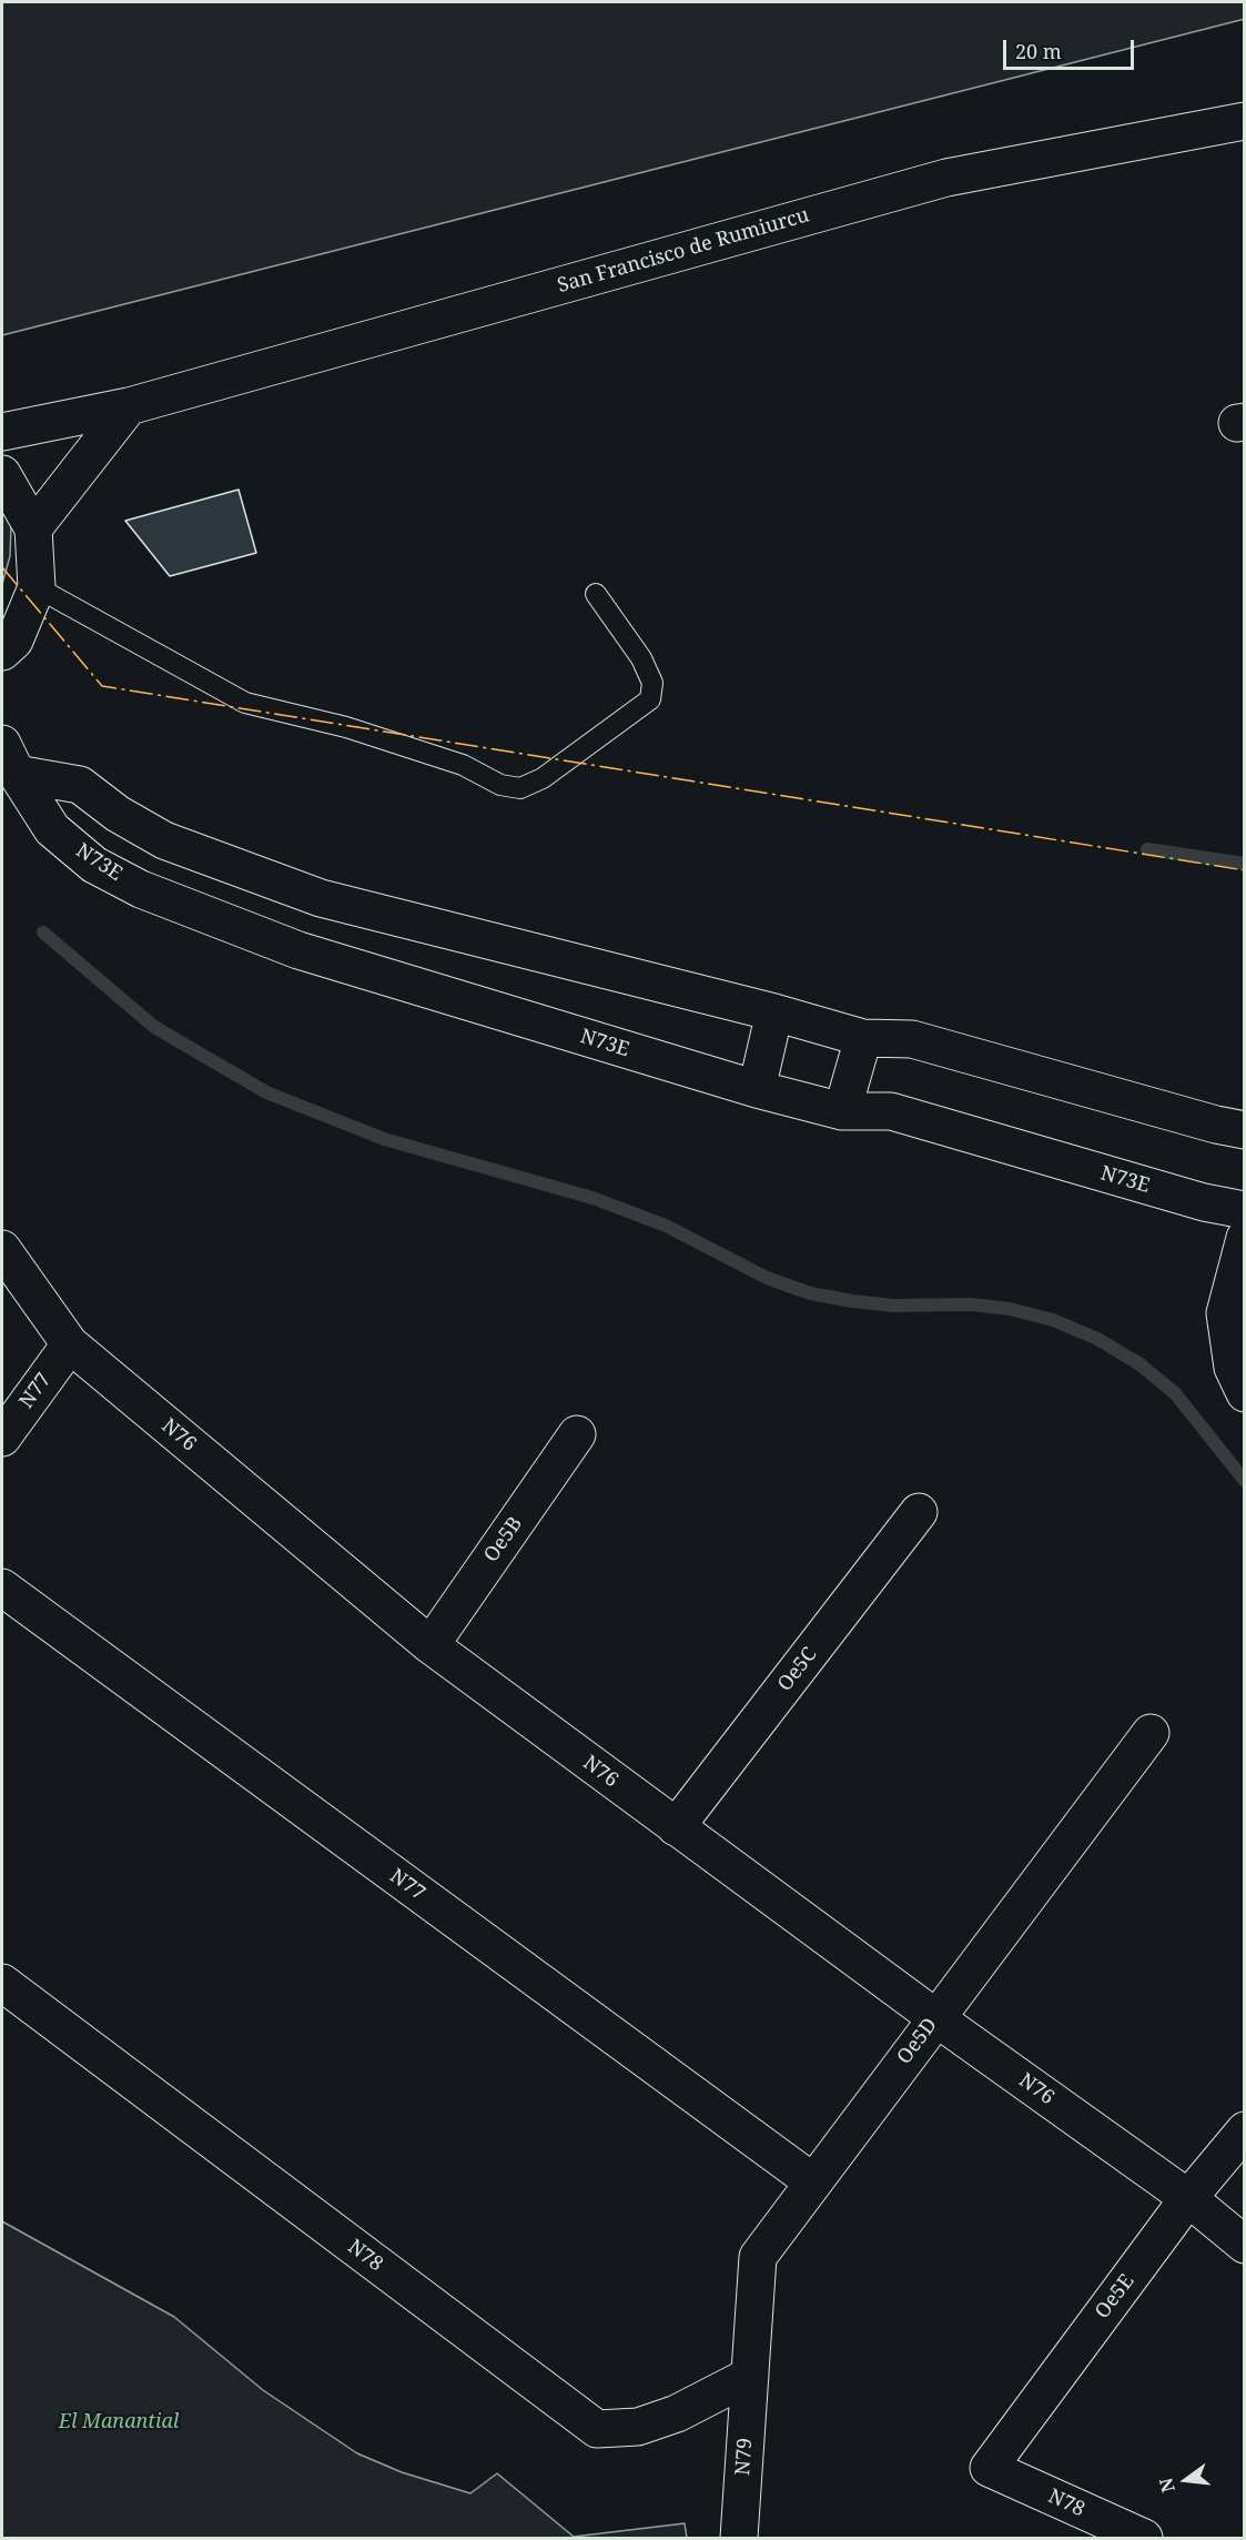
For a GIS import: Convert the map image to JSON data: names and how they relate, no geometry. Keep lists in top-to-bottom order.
{
  "streets": {
    "street": [
      "San Francisco de Rumiurcu",
      "N73E",
      "N77",
      "N76",
      "Oe5B",
      "Oe5C",
      "Oe5D",
      "N78",
      "Oe5E",
      "N79"
    ]
  },
  "crossings": [
    ["N77", "N76"],
    ["N77", "Oe5D"],
    ["N76", "Oe5B"],
    ["N76", "Oe5C"],
    ["N76", "Oe5D"],
    ["N76", "Oe5E"],
    ["Oe5D", "N78"],
    ["Oe5D", "N79"],
    ["N78", "Oe5E"],
    ["N78", "N79"]
  ],
  "parks": ["El Manantial"],
  "scale_bar": "20 m",
  "north": "left"
}
